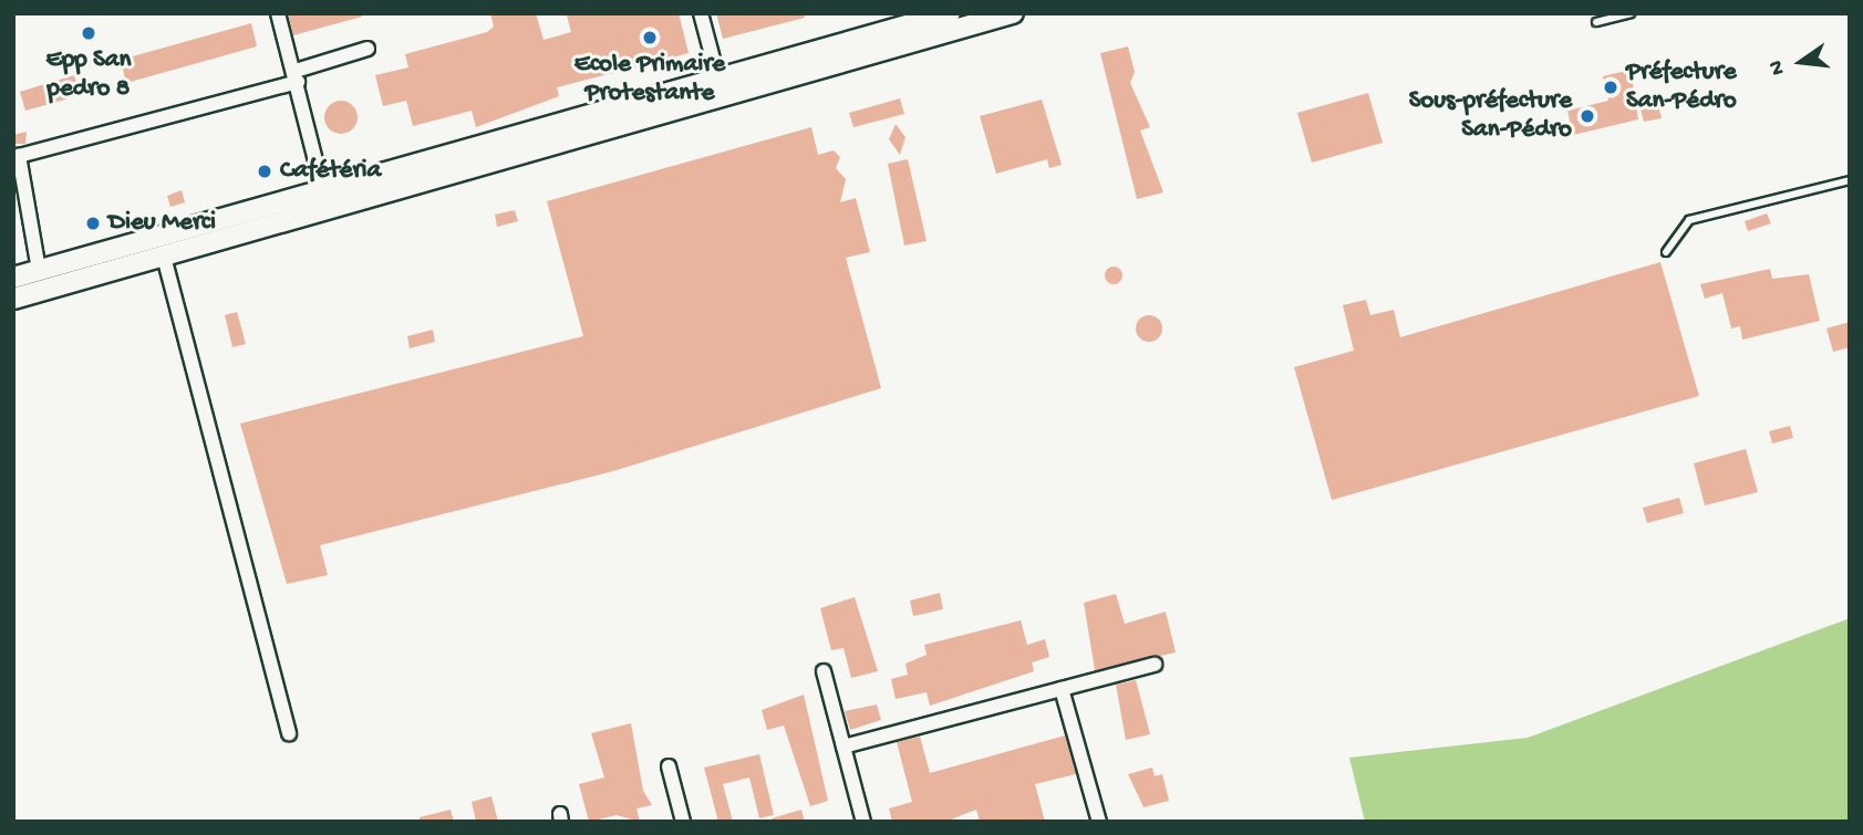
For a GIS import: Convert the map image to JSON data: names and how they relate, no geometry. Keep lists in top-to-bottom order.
{
  "places": [
    "Epp San pedro 8",
    "Ecole Primaire Protestante",
    "Préfecture San-Pédro",
    "Sous-préfecture San-Pédro",
    "Cafétéria",
    "Dieu Merci"
  ],
  "north": "left"
}
